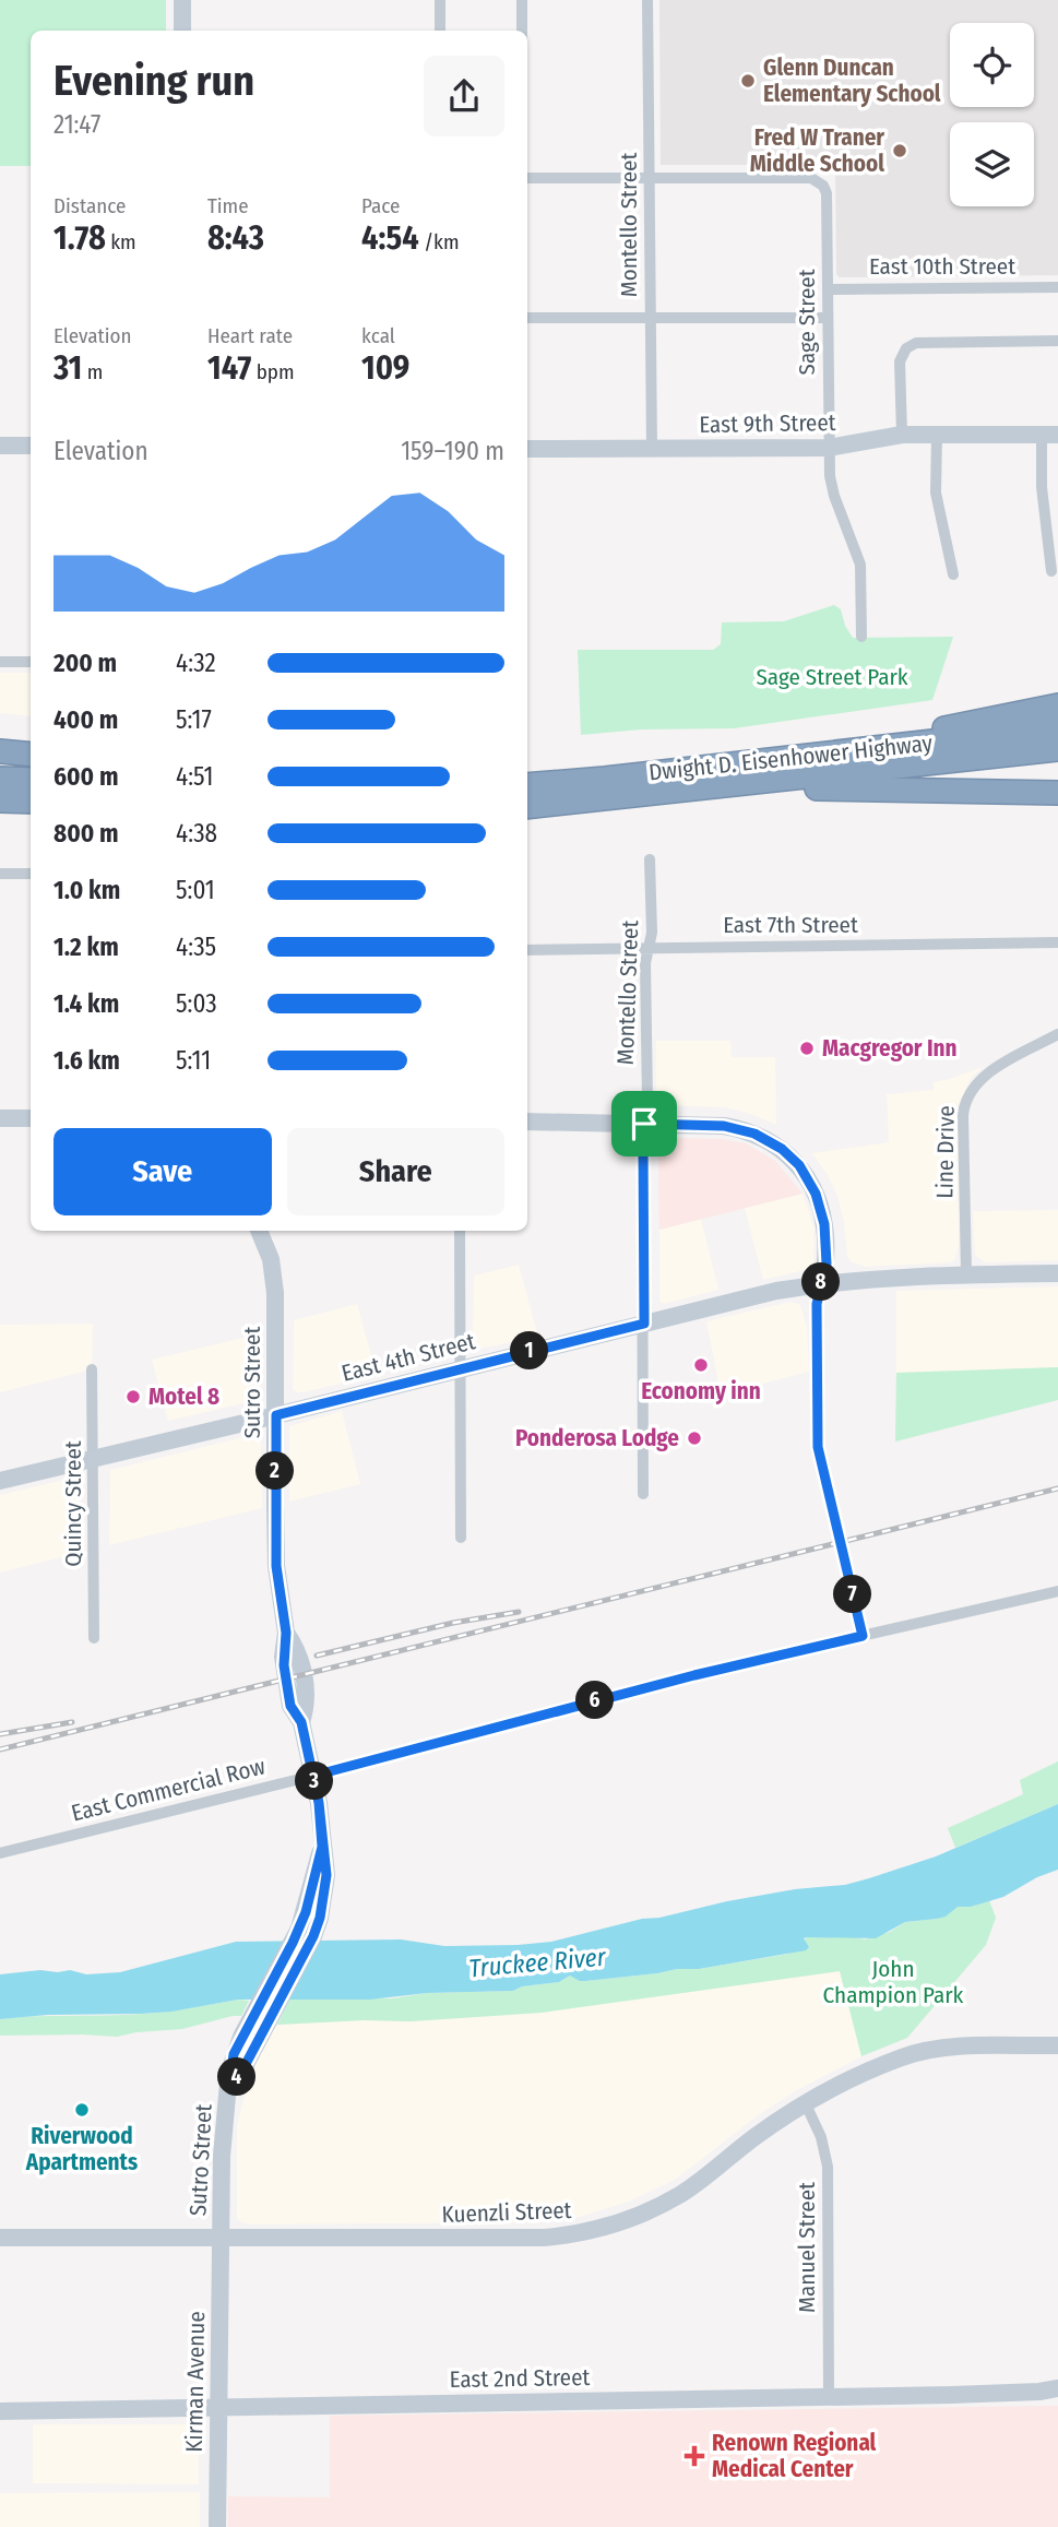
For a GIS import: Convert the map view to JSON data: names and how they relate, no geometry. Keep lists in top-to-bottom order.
{
  "streets": {
    "highway": ["Dwight D. Eisenhower Highway"],
    "main road": [
      "East 9th Street",
      "East 4th Street",
      "Sutro Street",
      "Kuenzli Street",
      "East 2nd Street",
      "Kirman Avenue"
    ],
    "street": [
      "Montello Street",
      "East 10th Street",
      "Sage Street",
      "East 7th Street",
      "Line Drive",
      "Quincy Street",
      "East Commercial Row",
      "Manuel Street"
    ]
  },
  "crossings": [
    ["Montello Street", "Sage Street"],
    ["Montello Street", "East 9th Street"],
    ["Montello Street", "East 7th Street"],
    ["Montello Street", "East 4th Street"],
    ["East 10th Street", "Sage Street"],
    ["Sage Street", "East 9th Street"],
    ["Line Drive", "East 4th Street"],
    ["East 4th Street", "Sutro Street"],
    ["East 4th Street", "Quincy Street"],
    ["Sutro Street", "East Commercial Row"],
    ["Sutro Street", "Kuenzli Street"],
    ["Sutro Street", "Kirman Avenue"],
    ["Kuenzli Street", "Manuel Street"],
    ["Kuenzli Street", "Kirman Avenue"],
    ["Manuel Street", "East 2nd Street"],
    ["East 2nd Street", "Kirman Avenue"]
  ],
  "water": ["Truckee River"],
  "parks": ["Sage Street Park", "John Champion Park"],
  "places": {
    "other": [
      "Glenn Duncan Elementary School",
      "Fred W Traner Middle School",
      "Macgregor Inn",
      "Economy inn",
      "Motel 8",
      "Ponderosa Lodge",
      "Riverwood Apartments"
    ],
    "health": ["Renown Regional Medical Center"]
  },
  "page": {
    "heading": ["Evening run", "21:47"],
    "stats": [
      ["Distance", "1.78 km"],
      ["Time", "8:43"],
      ["Pace", "4:54 /km"],
      ["Elevation", "31 m"],
      ["Heart rate", "147 bpm"],
      ["kcal", "109"]
    ],
    "chart": ["Elevation", "159–190 m"],
    "list": [
      {
        "name": "200 m",
        "note": "4:32"
      },
      {
        "name": "400 m",
        "note": "5:17"
      },
      {
        "name": "600 m",
        "note": "4:51"
      },
      {
        "name": "800 m",
        "note": "4:38"
      },
      {
        "name": "1.0 km",
        "note": "5:01"
      },
      {
        "name": "1.2 km",
        "note": "4:35"
      },
      {
        "name": "1.4 km",
        "note": "5:03"
      },
      {
        "name": "1.6 km",
        "note": "5:11"
      }
    ],
    "buttons": ["Save", "Share"],
    "pins": [
      "8",
      "1",
      "2",
      "7",
      "6",
      "3",
      "4"
    ]
  }
}
